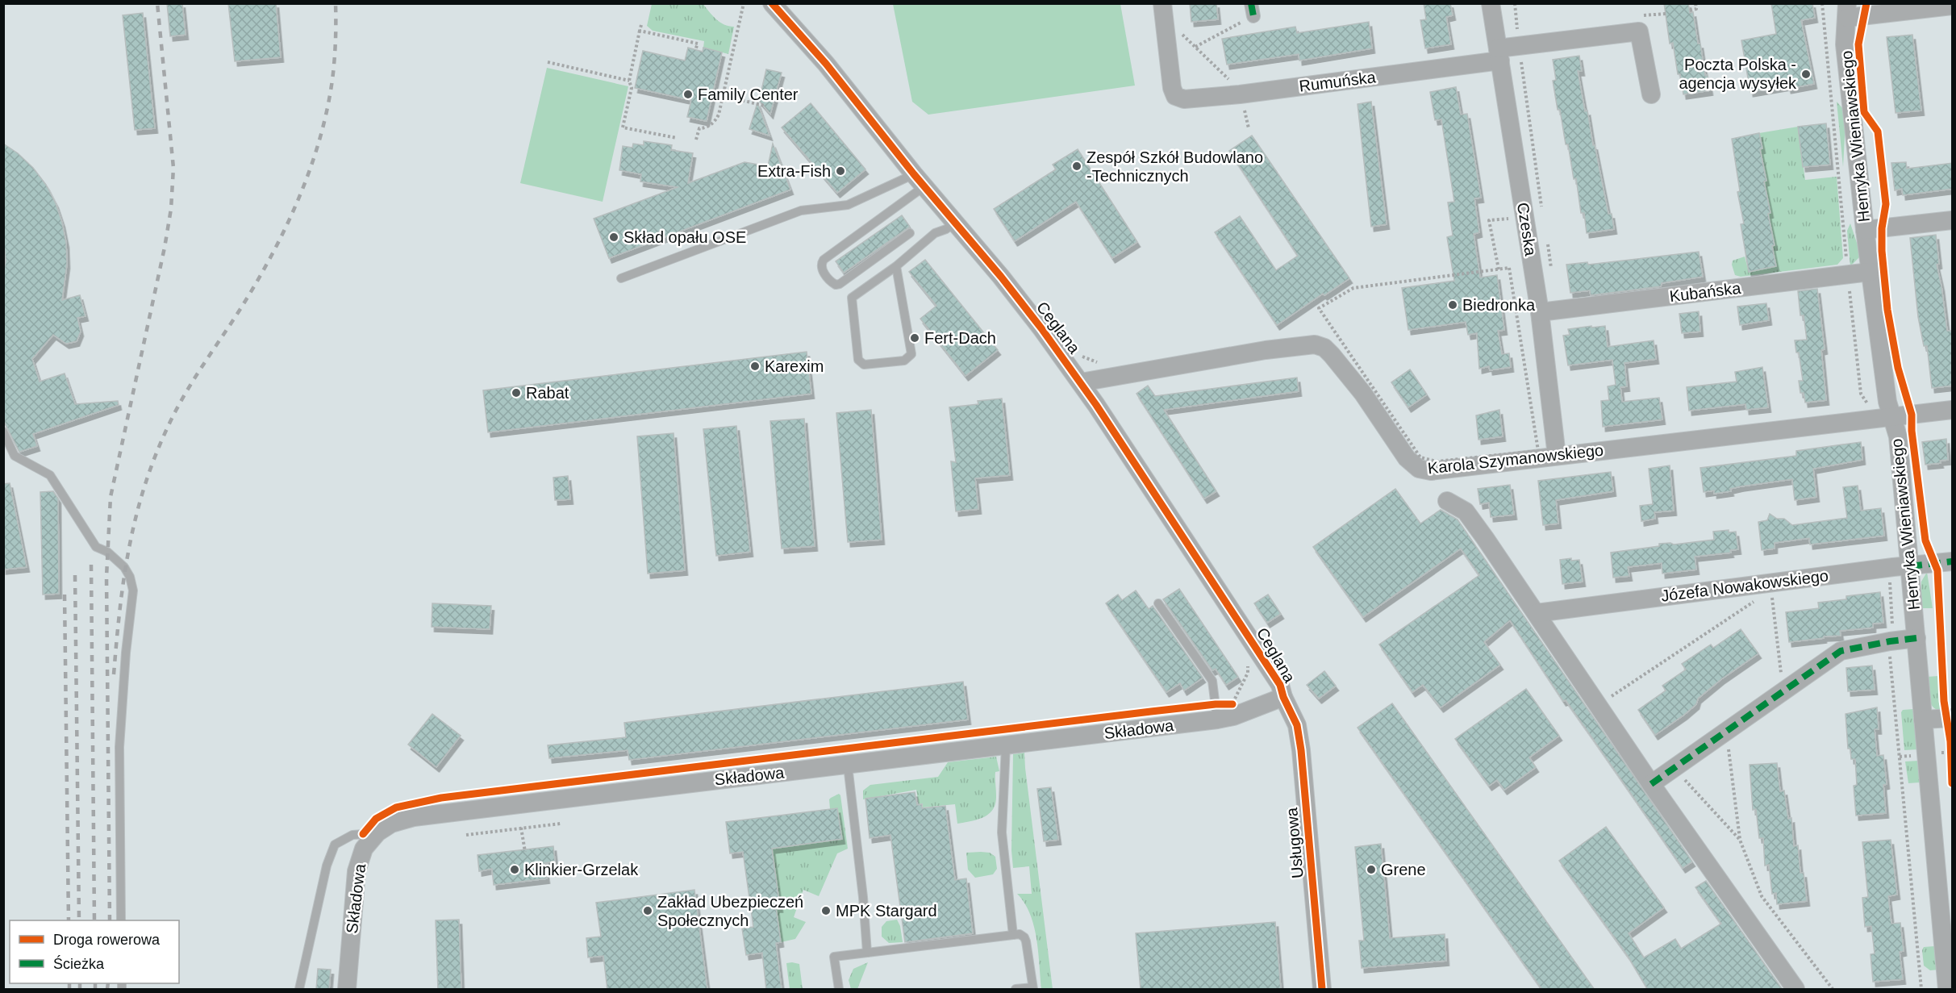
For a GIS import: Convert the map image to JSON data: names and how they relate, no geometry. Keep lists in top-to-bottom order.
{
  "streets": {
    "street": [
      "Rumuńska",
      "Henryka Wieniawskiego",
      "Czeska",
      "Kubańska",
      "Ceglana",
      "Karola Szymanowskiego",
      "Józefa Nowakowskiego",
      "Składowa",
      "Usługowa"
    ]
  },
  "crossings": [
    ["Rumuńska", "Czeska"],
    ["Henryka Wieniawskiego", "Kubańska"],
    ["Henryka Wieniawskiego", "Karola Szymanowskiego"],
    ["Henryka Wieniawskiego", "Józefa Nowakowskiego"],
    ["Czeska", "Kubańska"],
    ["Czeska", "Karola Szymanowskiego"],
    ["Ceglana", "Karola Szymanowskiego"],
    ["Ceglana", "Składowa"],
    ["Ceglana", "Usługowa"],
    ["Składowa", "Usługowa"]
  ],
  "places": [
    "Poczta Polska - agencja wysyłek",
    "Family Center",
    "Zespół Szkół Budowlano -Technicznych",
    "Extra-Fish",
    "Skład opału OSE",
    "Biedronka",
    "Fert-Dach",
    "Karexim",
    "Rabat",
    "Klinkier-Grzelak",
    "Grene",
    "Zakład Ubezpieczeń Społecznych",
    "MPK Stargard"
  ],
  "legend": ["Droga rowerowa", "Ścieżka"]
}
